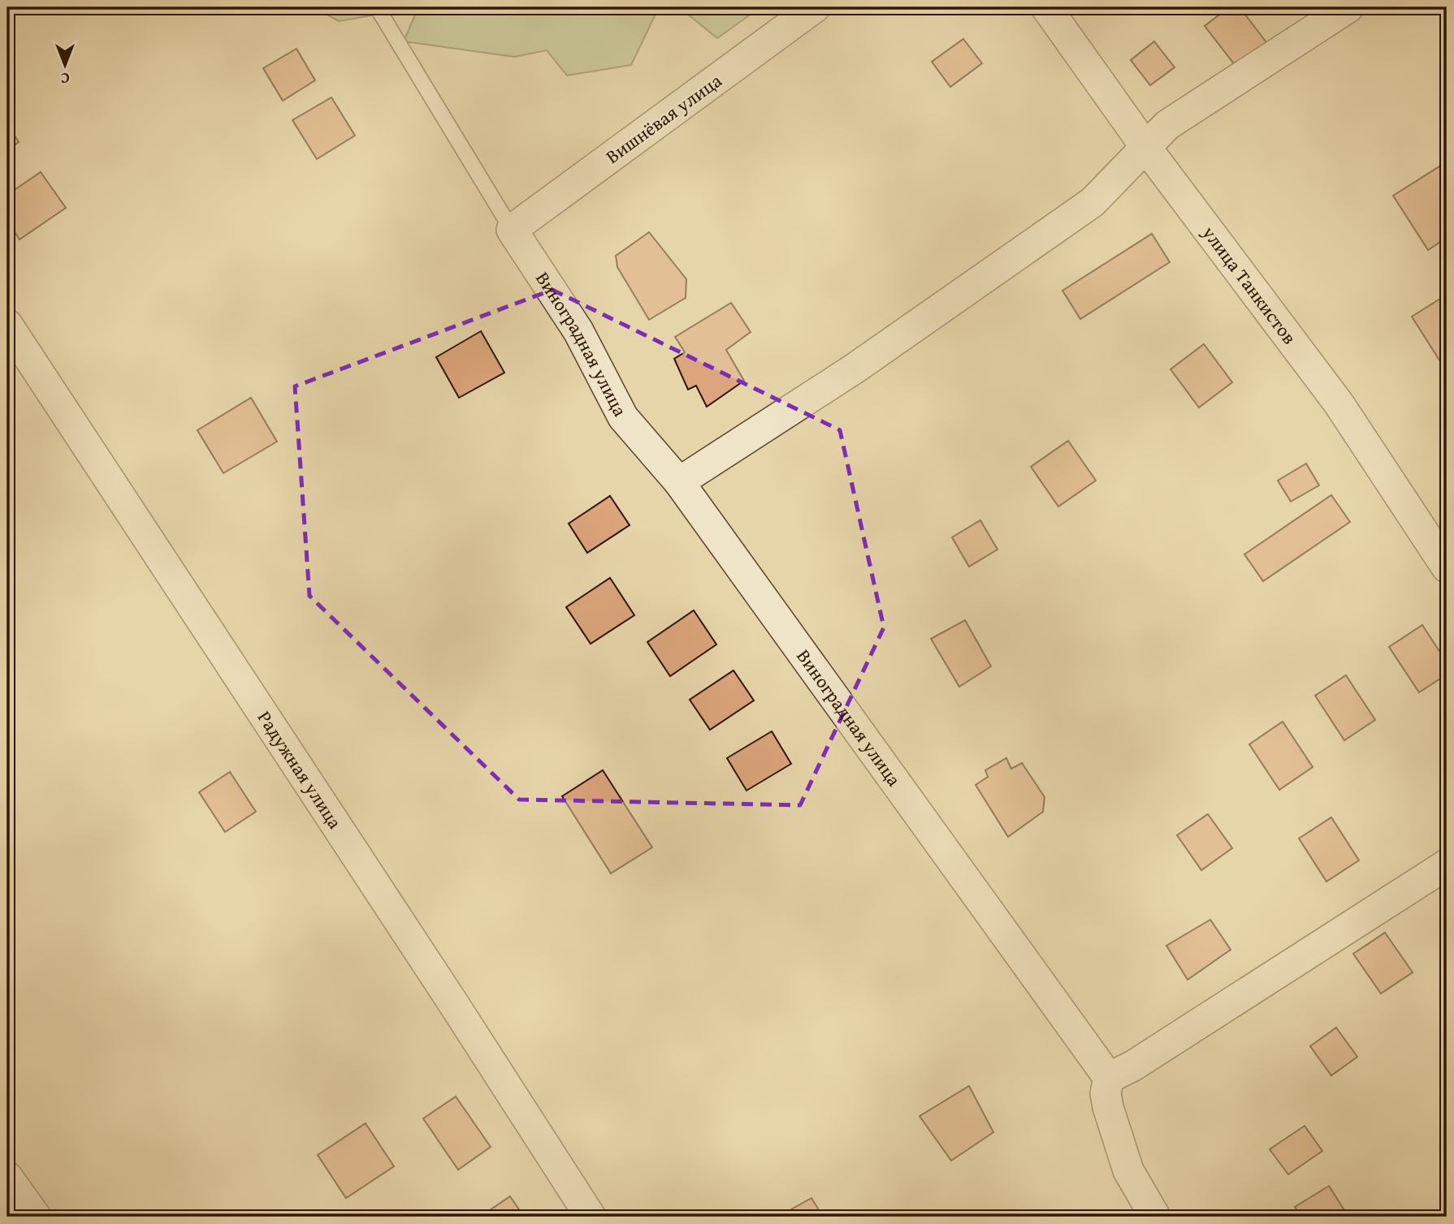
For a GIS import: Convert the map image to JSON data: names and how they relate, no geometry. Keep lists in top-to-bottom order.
{
  "streets": {
    "street": [
      "Вишнёвая улица",
      "улица Танкистов",
      "Виноградная улица",
      "Радужная улица"
    ]
  },
  "crossings": [
    ["Вишнёвая улица", "Виноградная улица"]
  ],
  "north": "bottom"
}
